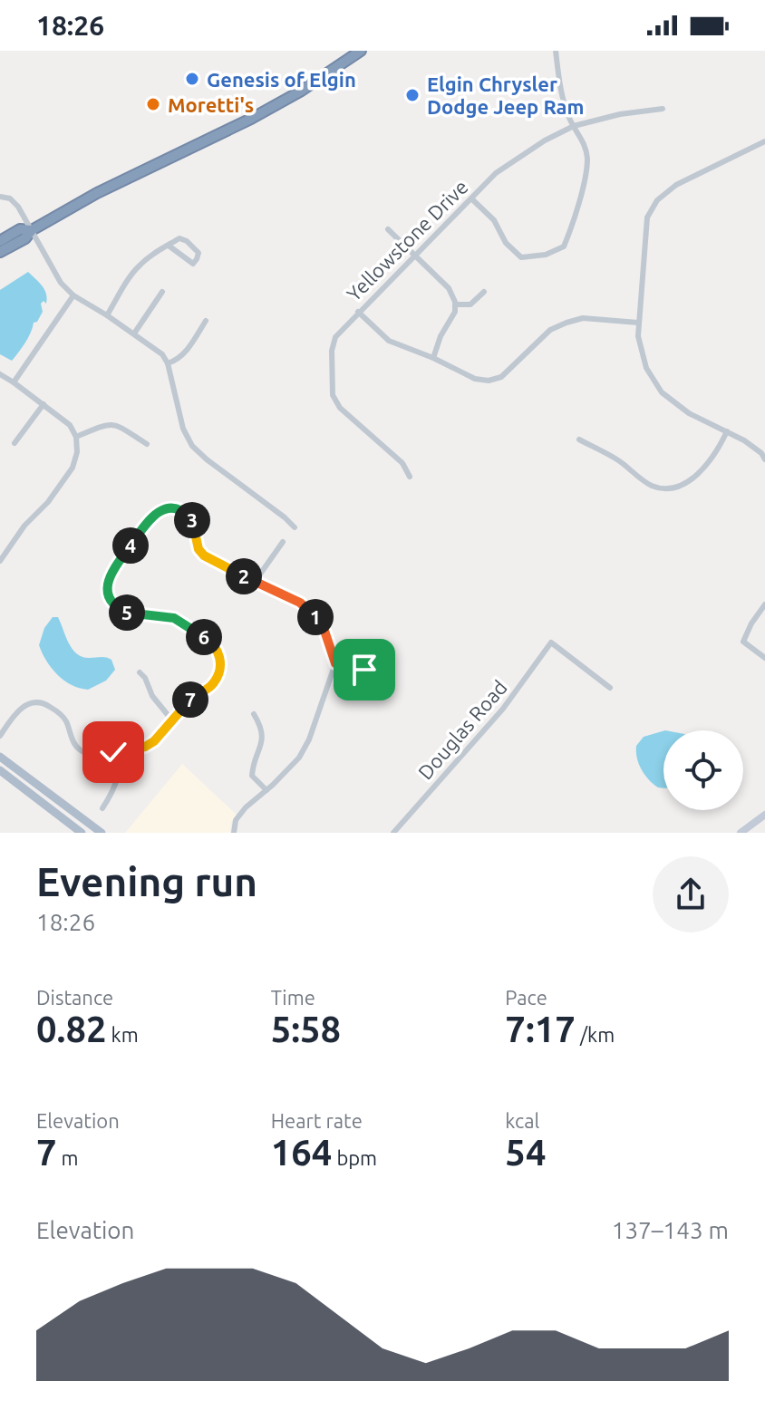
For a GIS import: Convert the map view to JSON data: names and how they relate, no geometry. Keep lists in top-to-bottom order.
{
  "streets": {
    "street": ["Yellowstone Drive", "Douglas Road"]
  },
  "places": ["Genesis of Elgin", "Elgin Chrysler Dodge Jeep Ram", "Moretti's"],
  "page": {
    "status": "18:26",
    "pins": [
      "3",
      "4",
      "2",
      "5",
      "1",
      "6",
      "7"
    ],
    "heading": ["Evening run", "18:26"],
    "stats": [
      ["Distance", "0.82 km"],
      ["Time", "5:58"],
      ["Pace", "7:17 /km"],
      ["Elevation", "7 m"],
      ["Heart rate", "164 bpm"],
      ["kcal", "54"]
    ],
    "chart": ["Elevation", "137–143 m"]
  }
}
